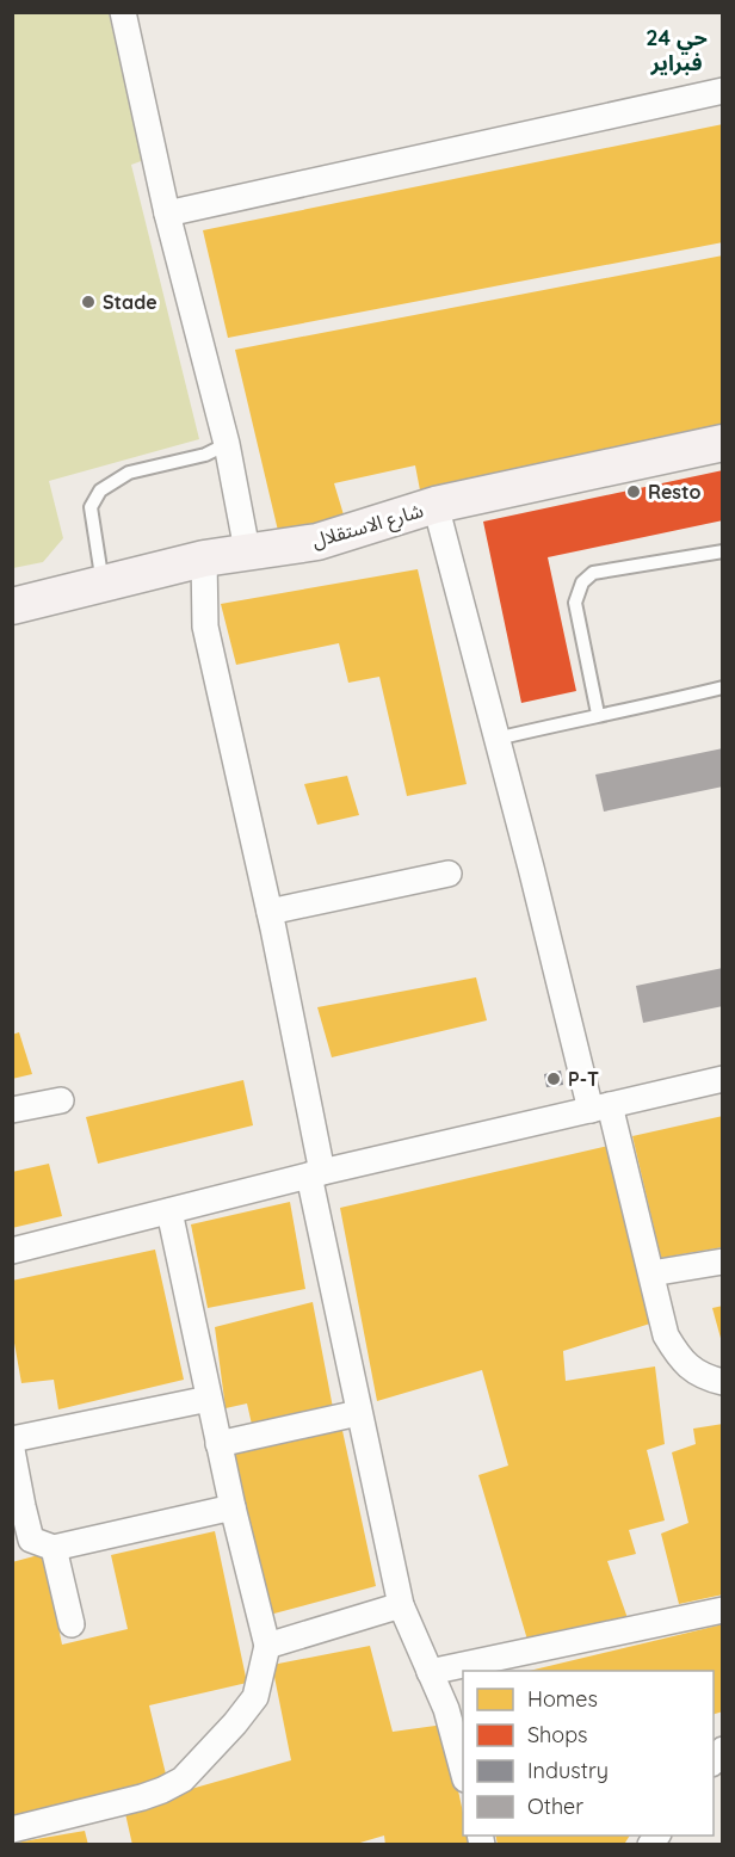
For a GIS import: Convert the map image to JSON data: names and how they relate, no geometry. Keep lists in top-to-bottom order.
{
  "streets": {
    "street": ["شارع الاستقلال"]
  },
  "districts": ["حي 24 فبراير"],
  "places": ["Stade", "Resto", "P-T"],
  "legend": [
    "Homes",
    "Shops",
    "Industry",
    "Other"
  ]
}
